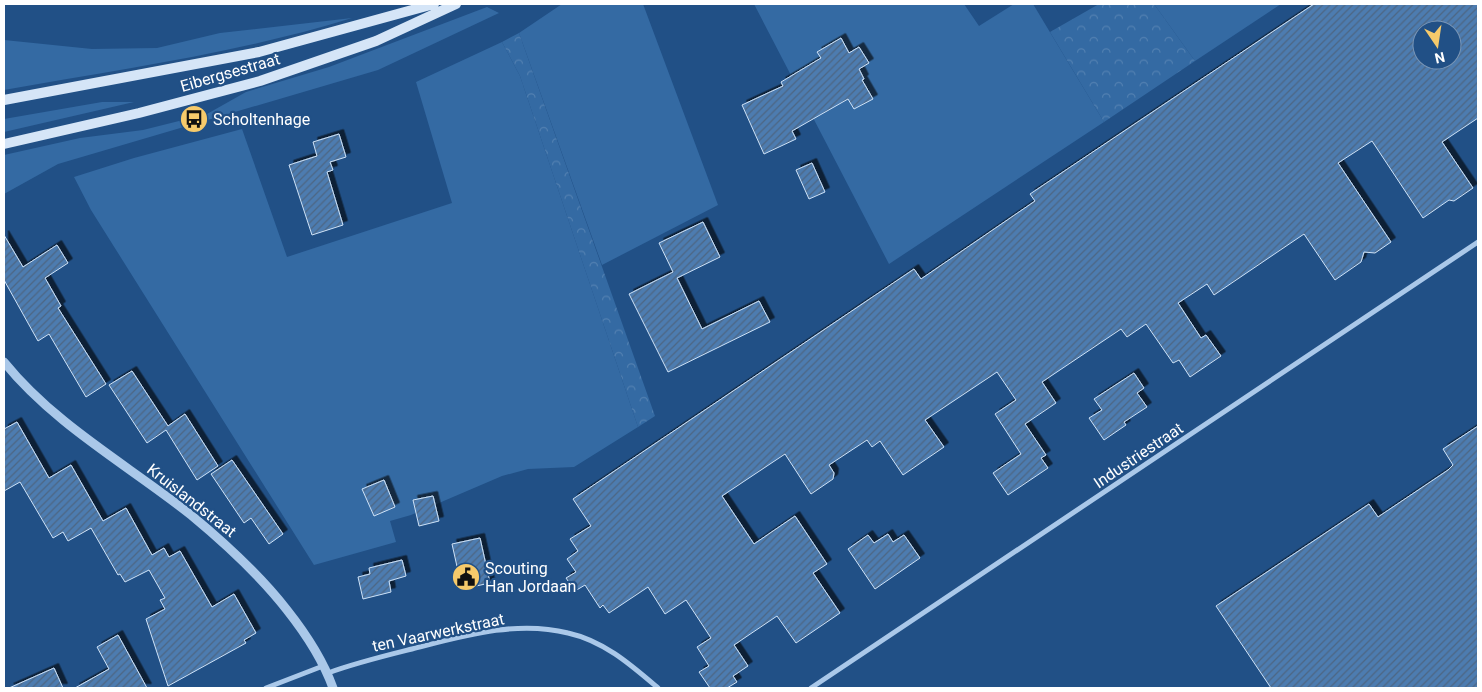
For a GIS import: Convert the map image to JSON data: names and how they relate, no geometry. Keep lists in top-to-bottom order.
{
  "streets": {
    "main road": ["Eibergsestraat"],
    "street": ["Industriestraat", "Kruislandstraat", "ten Vaarwerkstraat"]
  },
  "crossings": [
    ["Kruislandstraat", "ten Vaarwerkstraat"]
  ],
  "places": {
    "bus stop": ["Scholtenhage"],
    "public building": ["Scouting Han Jordaan"]
  },
  "north": "bottom"
}
